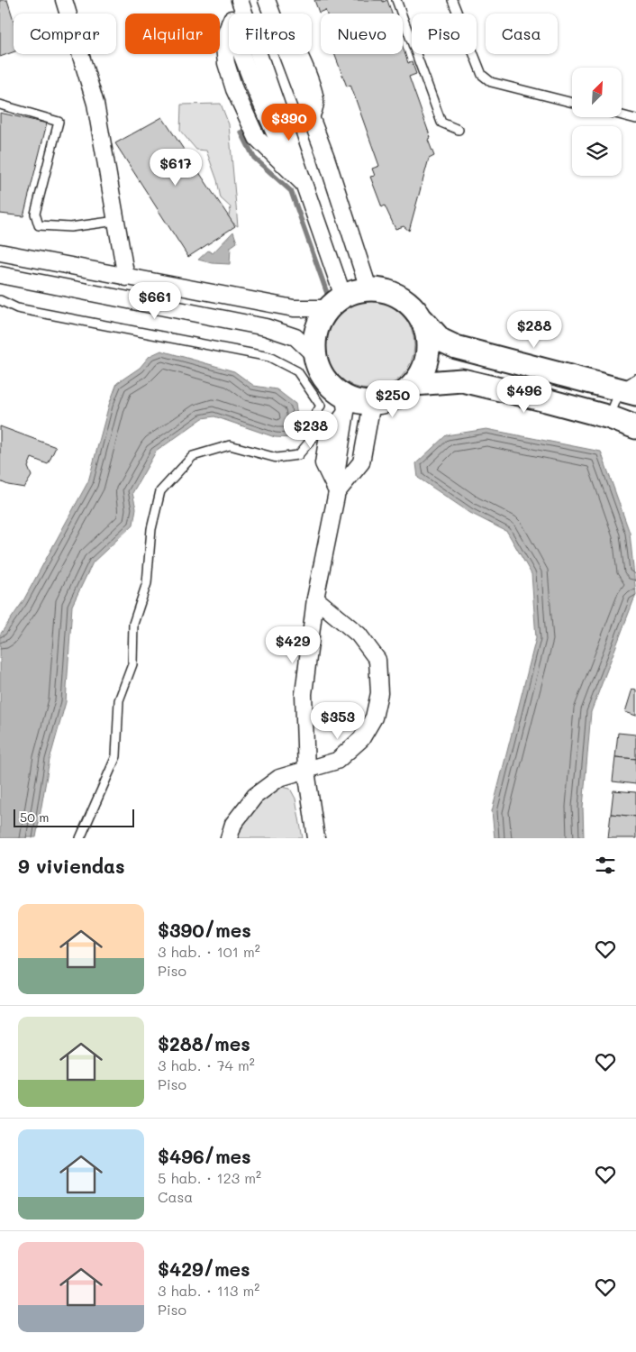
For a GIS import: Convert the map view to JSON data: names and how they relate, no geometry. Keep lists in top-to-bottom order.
{
  "scale_bar": "50 m",
  "north": "top right",
  "page": {
    "chip": [
      "Comprar",
      "Alquilar",
      "Filtros",
      "Nuevo",
      "Piso",
      "Casa"
    ],
    "price": [
      "$390",
      "$617",
      "$661",
      "$288",
      "$496",
      "$250",
      "$238",
      "$429",
      "$353"
    ],
    "scale": "50 m",
    "heading": "9 viviendas",
    "list": [
      {
        "name": "$390/mes",
        "note": "3 hab. · 101 m² · Piso"
      },
      {
        "name": "$288/mes",
        "note": "3 hab. · 74 m² · Piso"
      },
      {
        "name": "$496/mes",
        "note": "5 hab. · 123 m² · Casa"
      },
      {
        "name": "$429/mes",
        "note": "3 hab. · 113 m² · Piso"
      }
    ]
  }
}
